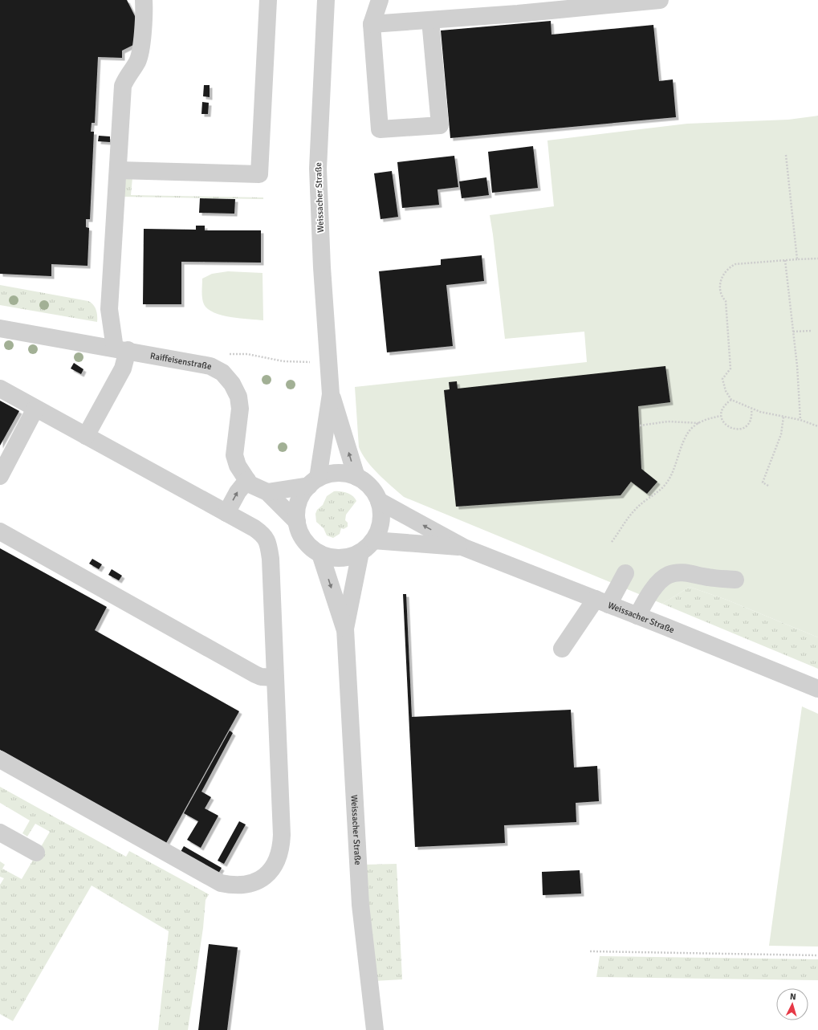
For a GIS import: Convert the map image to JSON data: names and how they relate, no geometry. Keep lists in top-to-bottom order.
{
  "streets": {
    "street": ["Weissacher Straße", "Raiffeisenstraße"]
  },
  "crossings": [
    ["Weissacher Straße", "Raiffeisenstraße"]
  ],
  "north": "top"
}
